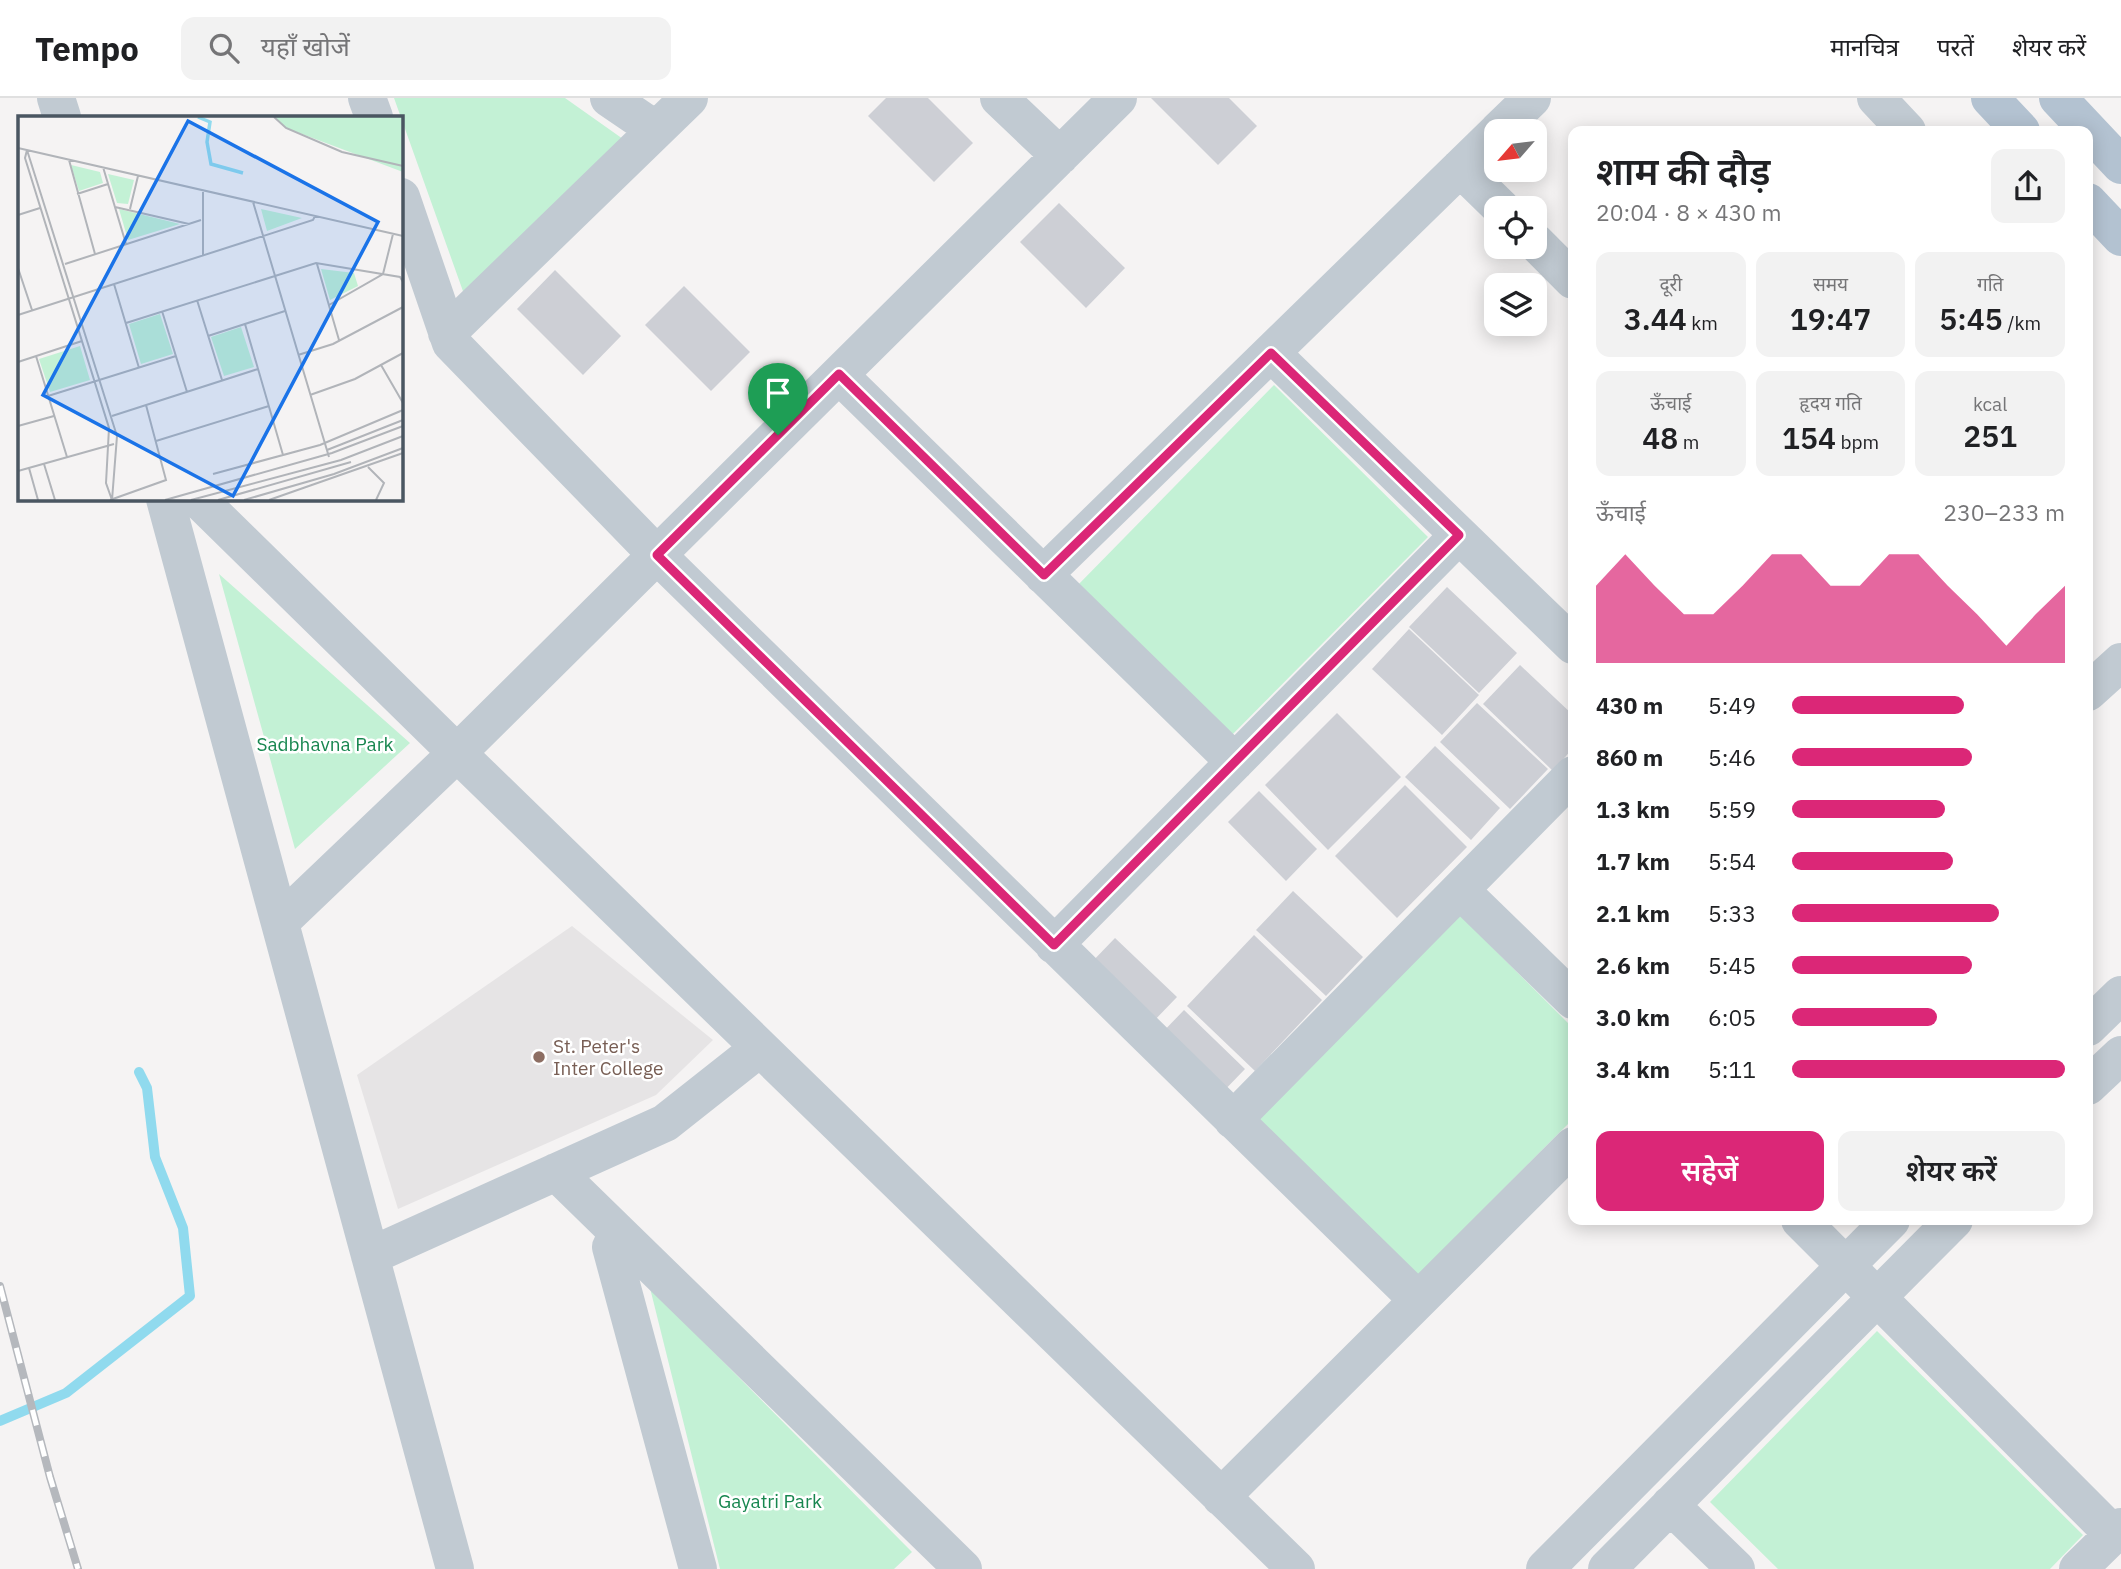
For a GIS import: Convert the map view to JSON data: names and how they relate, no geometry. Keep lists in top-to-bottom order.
{
  "parks": ["Sadbhavna Park", "Gayatri Park"],
  "places": ["St. Peter's Inter College"],
  "north": "bottom left",
  "page": {
    "header": "Tempo",
    "search": "यहाँ खोजें",
    "nav": ["मानचित्र", "परतें", "शेयर करें"],
    "heading": ["शाम की दौड़", "20:04 · 8 × 430 m"],
    "stats": [
      ["दूरी", "3.44 km"],
      ["समय", "19:47"],
      ["गति", "5:45 /km"],
      ["ऊँचाई", "48 m"],
      ["हृदय गति", "154 bpm"],
      ["kcal", "251"]
    ],
    "chart": ["ऊँचाई", "230–233 m"],
    "list": [
      {
        "name": "430 m",
        "note": "5:49"
      },
      {
        "name": "860 m",
        "note": "5:46"
      },
      {
        "name": "1.3 km",
        "note": "5:59"
      },
      {
        "name": "1.7 km",
        "note": "5:54"
      },
      {
        "name": "2.1 km",
        "note": "5:33"
      },
      {
        "name": "2.6 km",
        "note": "5:45"
      },
      {
        "name": "3.0 km",
        "note": "6:05"
      },
      {
        "name": "3.4 km",
        "note": "5:11"
      }
    ],
    "buttons": ["सहेजें", "शेयर करें"]
  }
}
